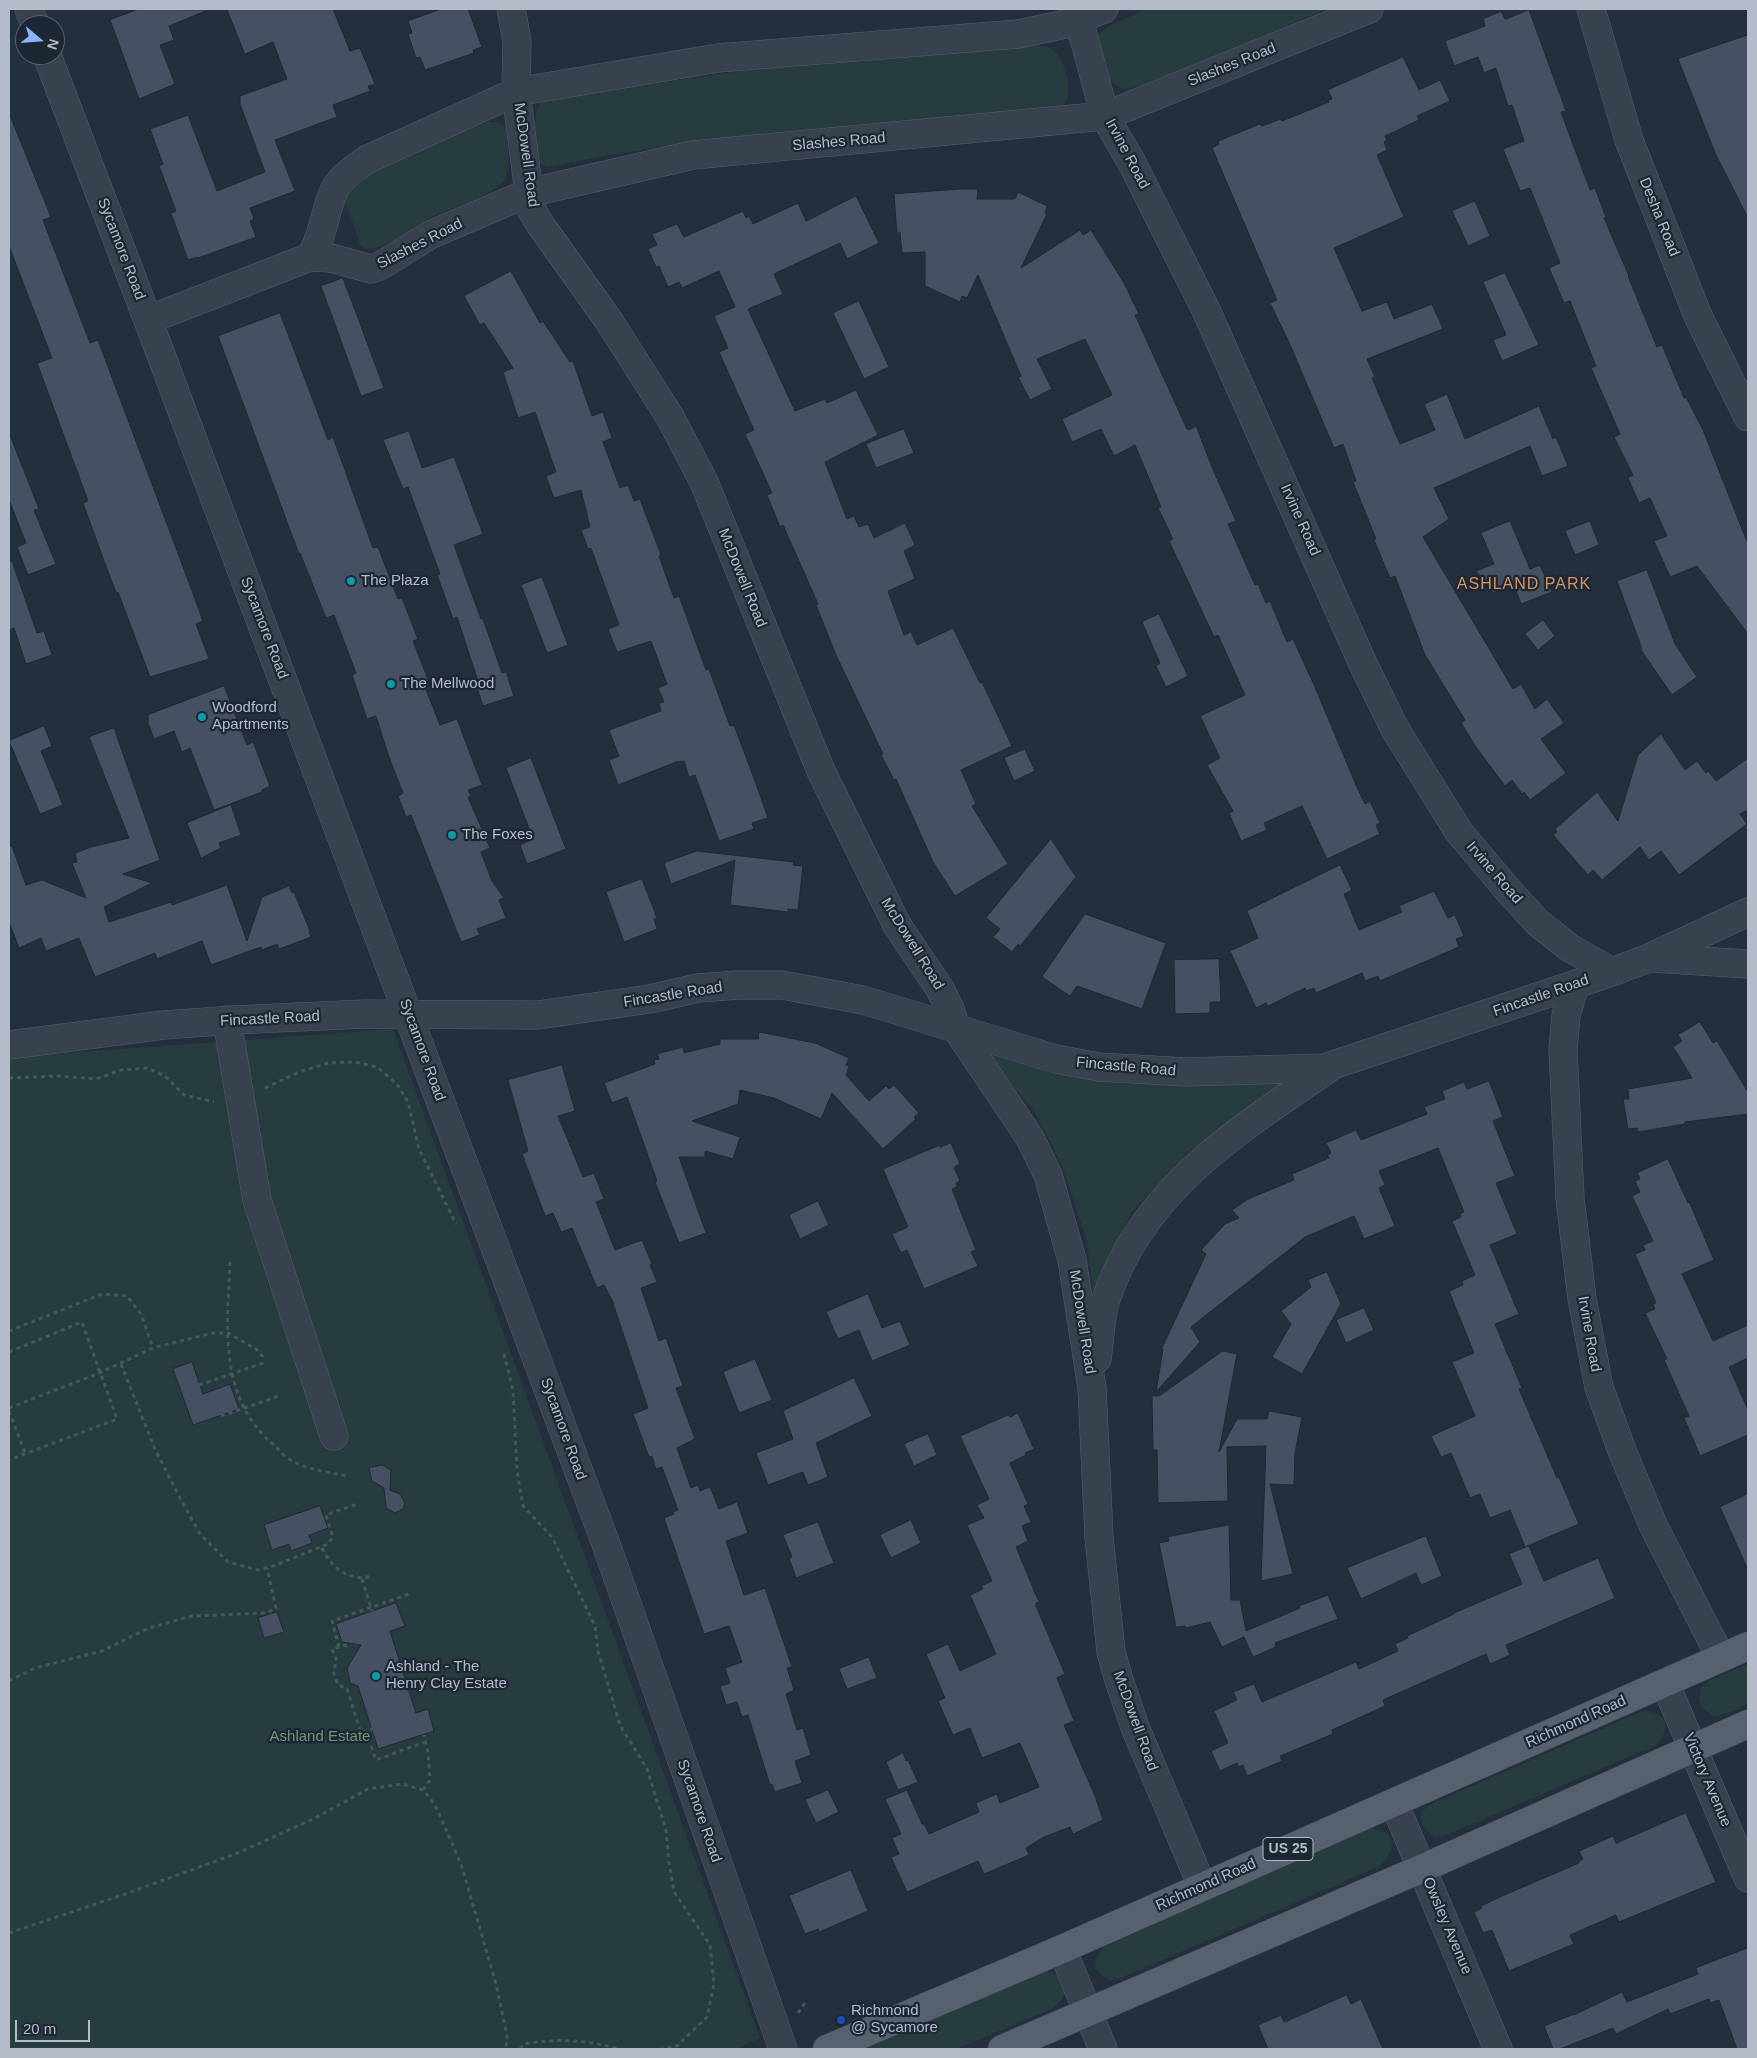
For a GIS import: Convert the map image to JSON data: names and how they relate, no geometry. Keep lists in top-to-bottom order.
{
  "streets": {
    "main road": ["Richmond Road", "US 25"],
    "street": [
      "Slashes Road",
      "Irvine Road",
      "McDowell Road",
      "Desha Road",
      "Sycamore Road",
      "Fincastle Road",
      "Victory Avenue",
      "Owsley Avenue"
    ]
  },
  "crossings": [
    ["Slashes Road", "Irvine Road"],
    ["Slashes Road", "McDowell Road"],
    ["Slashes Road", "Sycamore Road"],
    ["Irvine Road", "Fincastle Road"],
    ["Irvine Road", "Richmond Road"],
    ["McDowell Road", "Fincastle Road"],
    ["McDowell Road", "Richmond Road"],
    ["Sycamore Road", "Fincastle Road"],
    ["Richmond Road", "Victory Avenue"],
    ["Richmond Road", "Owsley Avenue"]
  ],
  "districts": ["ASHLAND PARK"],
  "parks": ["Ashland Estate"],
  "places": [
    "The Plaza",
    "The Mellwood",
    "Woodford Apartments",
    "The Foxes",
    "Ashland - The Henry Clay Estate",
    "Richmond @ Sycamore"
  ],
  "scale_bar": "20 m",
  "north": "right"
}
